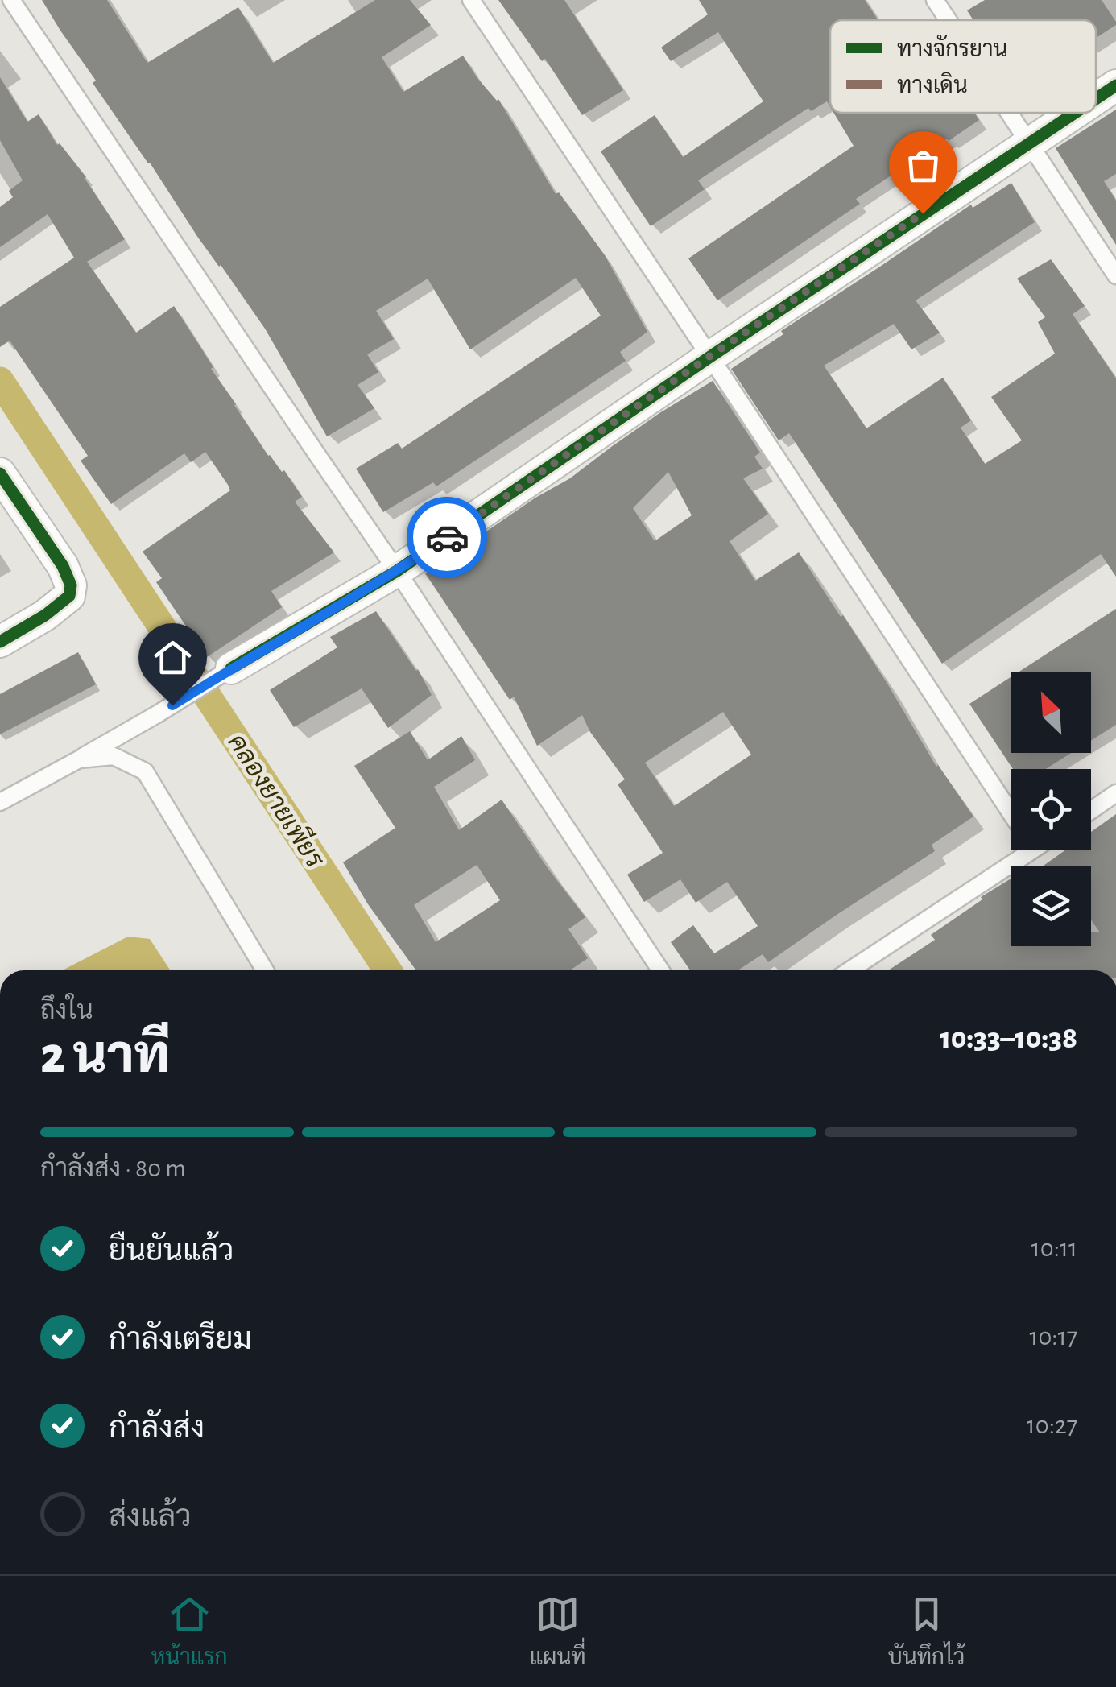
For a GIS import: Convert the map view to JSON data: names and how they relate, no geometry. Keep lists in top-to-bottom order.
{
  "water": ["คลองยายเพียร"],
  "legend": ["ทางจักรยาน", "ทางเดิน"],
  "north": "top left",
  "page": {
    "heading": ["2 นาที", "ถึงใน", "10:33–10:38"],
    "bar": "กำลังส่ง · 80 m",
    "list": [
      ["ยืนยันแล้ว", "10:11"],
      ["กำลังเตรียม", "10:17"],
      ["กำลังส่ง", "10:27"],
      "ส่งแล้ว"
    ],
    "tabs": ["หน้าแรก", "แผนที่", "บันทึกไว้"]
  }
}
